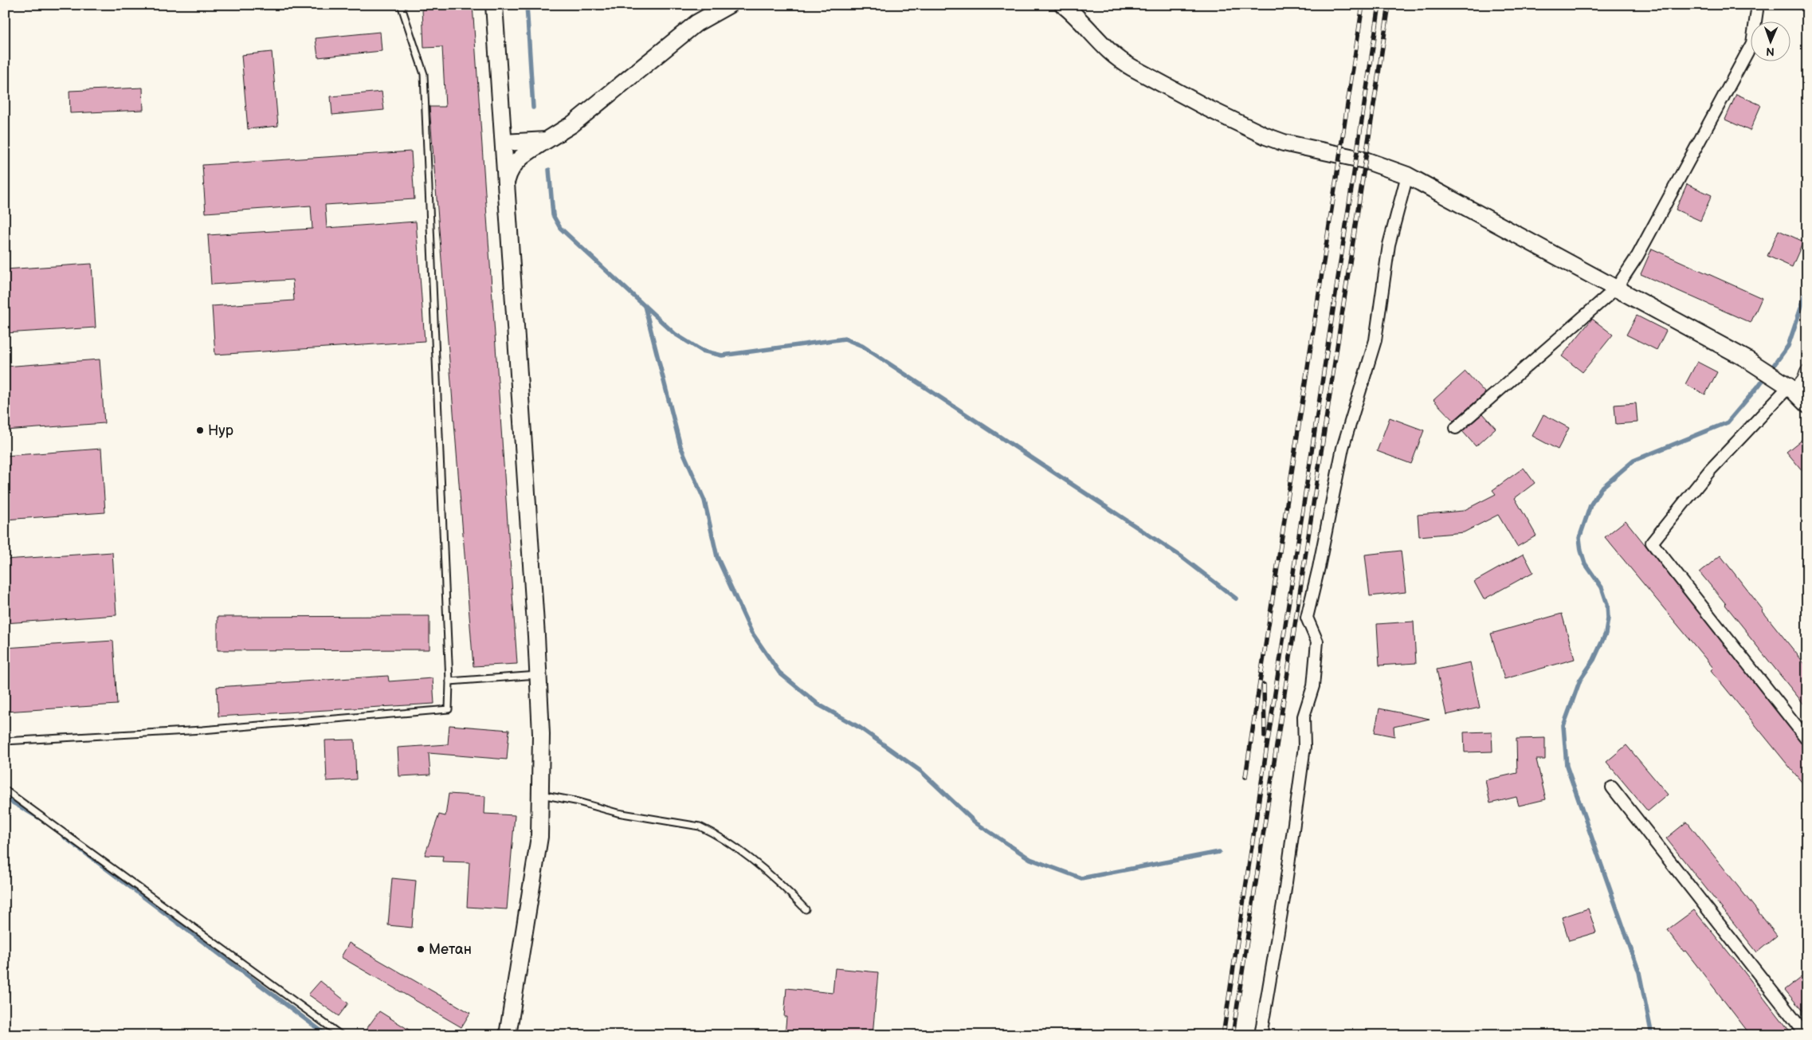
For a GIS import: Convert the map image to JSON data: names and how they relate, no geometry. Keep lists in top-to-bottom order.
{
  "places": ["Нур", "Метан"],
  "north": "bottom"
}
